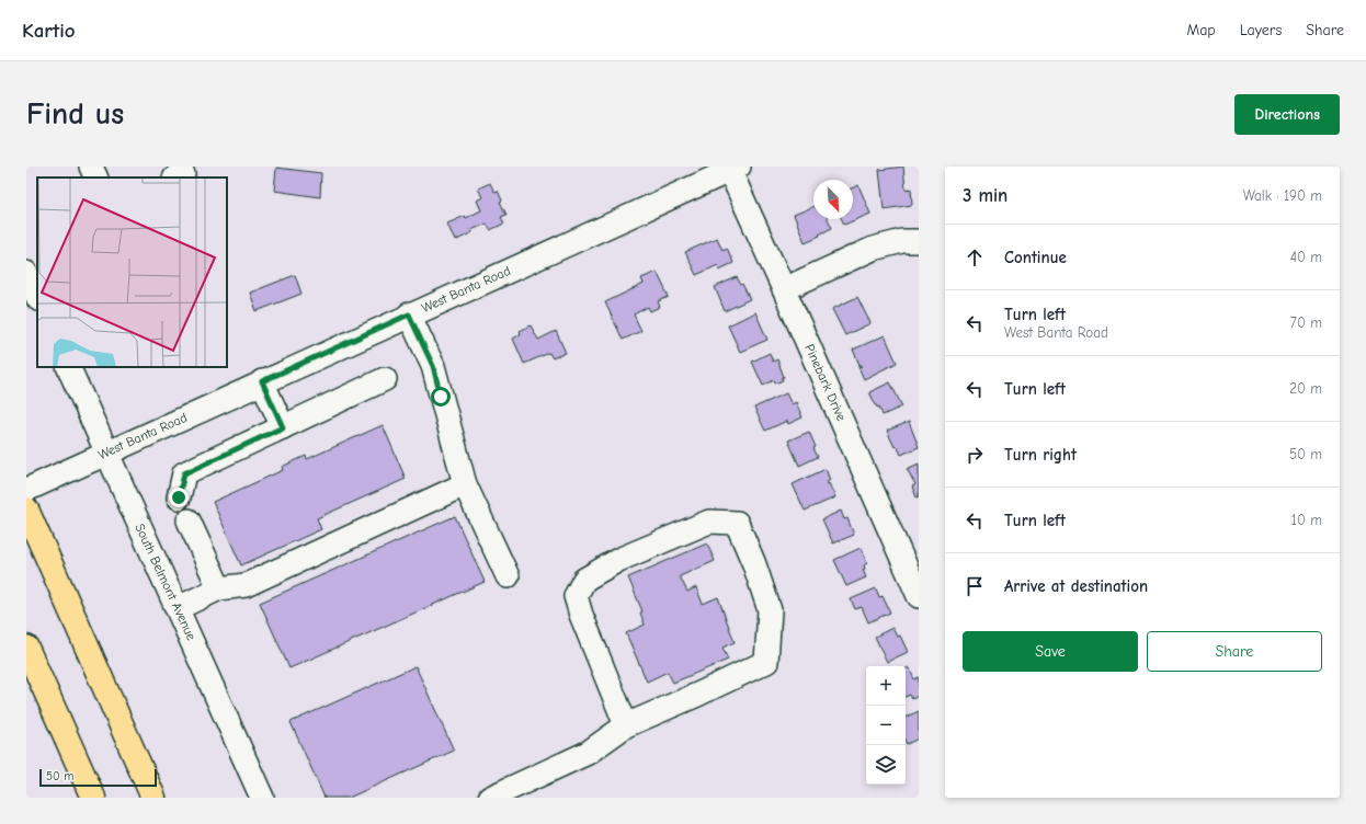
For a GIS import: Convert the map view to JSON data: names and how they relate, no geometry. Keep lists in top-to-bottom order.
{
  "streets": {
    "street": ["West Banta Road", "Pinebark Drive", "South Belmont Avenue"]
  },
  "crossings": [
    ["West Banta Road", "Pinebark Drive"],
    ["West Banta Road", "South Belmont Avenue"]
  ],
  "scale_bar": "50 m",
  "north": "bottom right",
  "page": {
    "header": "Kartio",
    "nav": ["Map", "Layers", "Share"],
    "buttons": [
      "Directions",
      ["Save", "Share"]
    ],
    "title": "Find us",
    "heading": ["3 min", "Walk · 190 m"],
    "list": [
      ["Continue", "40 m"],
      ["Turn left", "West Banta Road", "70 m"],
      ["Turn left", "20 m"],
      ["Turn right", "50 m"],
      ["Turn left", "10 m"],
      "Arrive at destination"
    ],
    "map_buttons": ["+", "−"],
    "scale": "50 m"
  }
}
